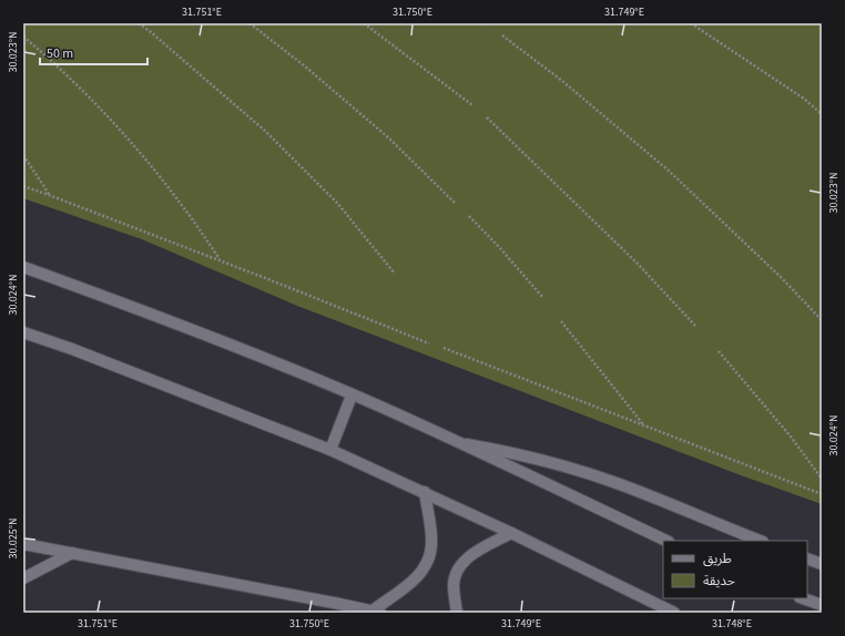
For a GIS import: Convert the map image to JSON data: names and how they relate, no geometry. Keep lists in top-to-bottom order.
{
  "legend": ["طريق", "حديقة"],
  "scale_bar": "50 m",
  "coordinates": [
    "31.751°E",
    "31.750°E",
    "31.749°E",
    "30.023°N",
    "30.024°N",
    "30.025°N",
    "31.748°E"
  ]
}
